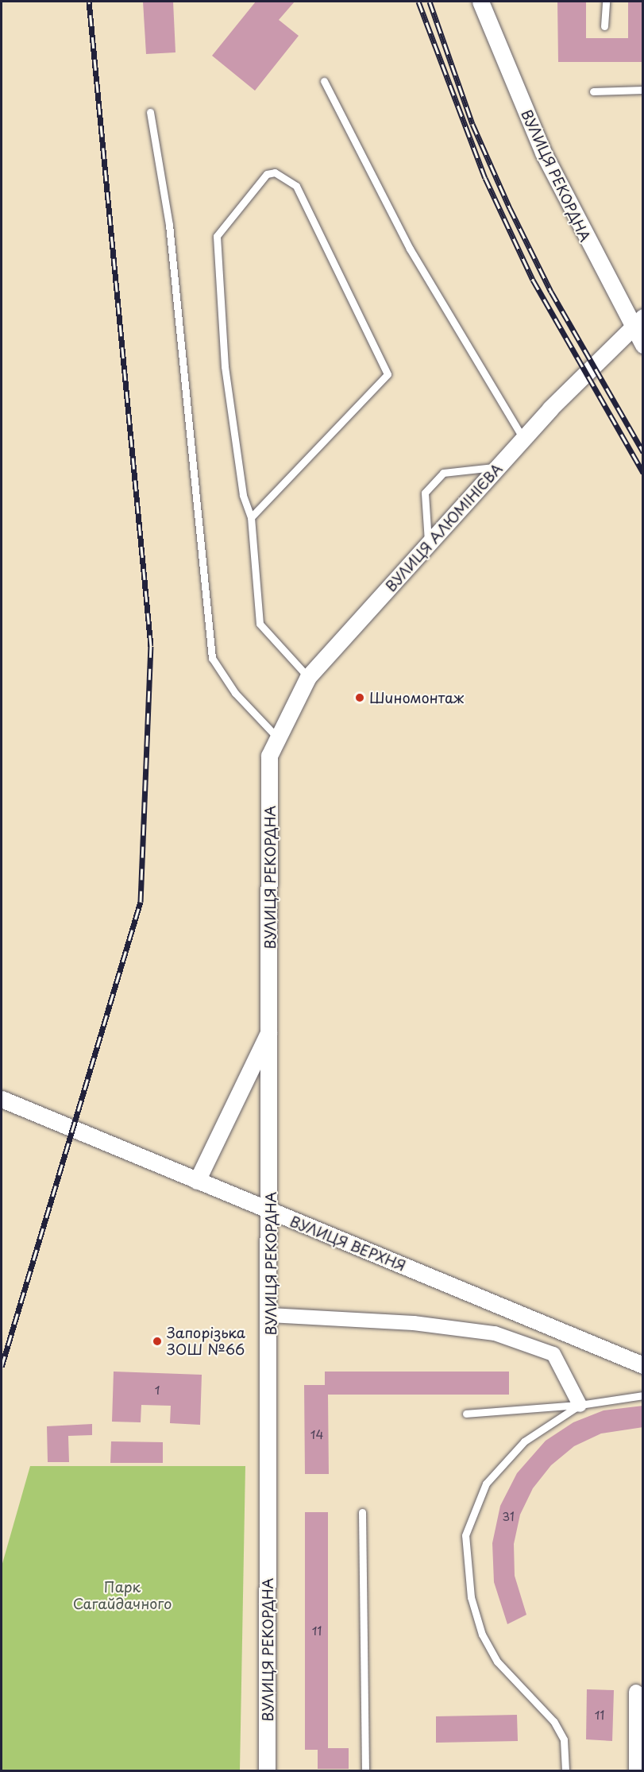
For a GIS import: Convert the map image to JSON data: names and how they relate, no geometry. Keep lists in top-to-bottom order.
{
  "streets": {
    "street": ["ВУЛИЦЯ РЕКОРДНА", "ВУЛИЦЯ АЛЮМІНІЄВА", "ВУЛИЦЯ ВЕРХНЯ"]
  },
  "crossings": [
    ["ВУЛИЦЯ РЕКОРДНА", "ВУЛИЦЯ АЛЮМІНІЄВА"],
    ["ВУЛИЦЯ РЕКОРДНА", "ВУЛИЦЯ ВЕРХНЯ"]
  ],
  "parks": ["Парк Сагайдачного"],
  "places": ["Шиномонтаж", "Запорізька ЗОШ №66"],
  "house_numbers": [
    "1",
    "14",
    "31",
    "11",
    "11"
  ]
}
